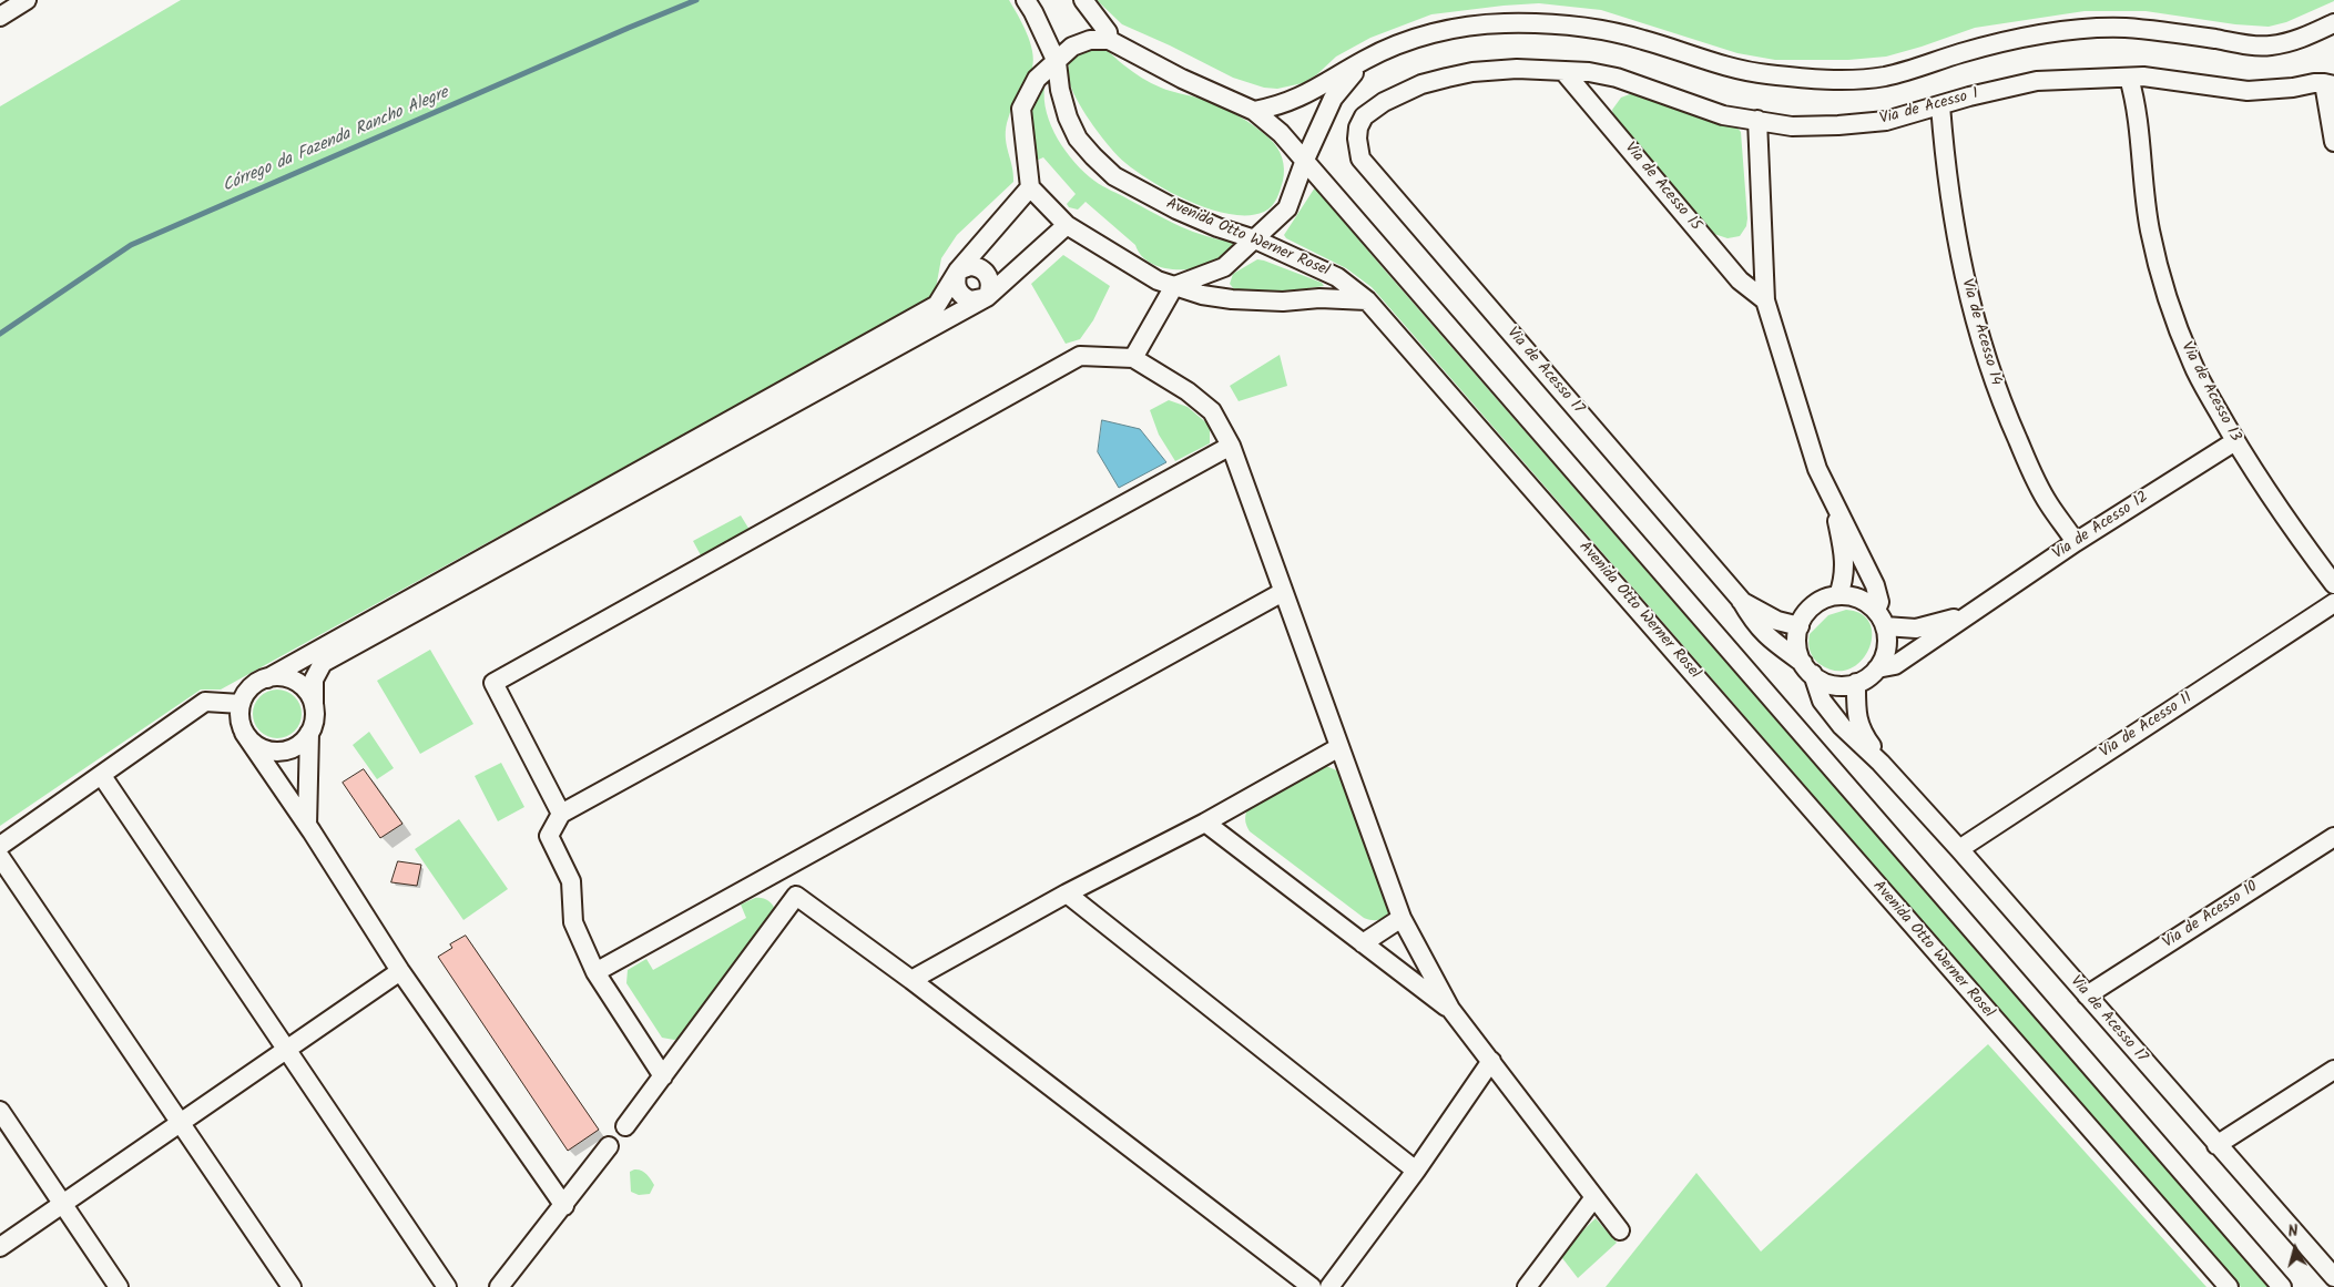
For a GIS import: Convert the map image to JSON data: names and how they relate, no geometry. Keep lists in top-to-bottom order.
{
  "streets": {
    "street": [
      "Via de Acesso 1",
      "Via de Acesso 15",
      "Avenida Otto Werner Rosel",
      "Via de Acesso 14",
      "Via de Acesso 17",
      "Via de Acesso 13",
      "Via de Acesso 12",
      "Via de Acesso 11",
      "Via de Acesso 10"
    ]
  },
  "crossings": [
    ["Via de Acesso 1", "Via de Acesso 15"],
    ["Via de Acesso 1", "Via de Acesso 14"],
    ["Via de Acesso 1", "Via de Acesso 17"],
    ["Via de Acesso 1", "Via de Acesso 13"],
    ["Via de Acesso 14", "Via de Acesso 12"],
    ["Via de Acesso 17", "Via de Acesso 12"],
    ["Via de Acesso 17", "Via de Acesso 11"],
    ["Via de Acesso 17", "Via de Acesso 10"],
    ["Via de Acesso 13", "Via de Acesso 12"]
  ],
  "water": ["Córrego da Fazenda Rancho Alegre"],
  "north": "top"
}
